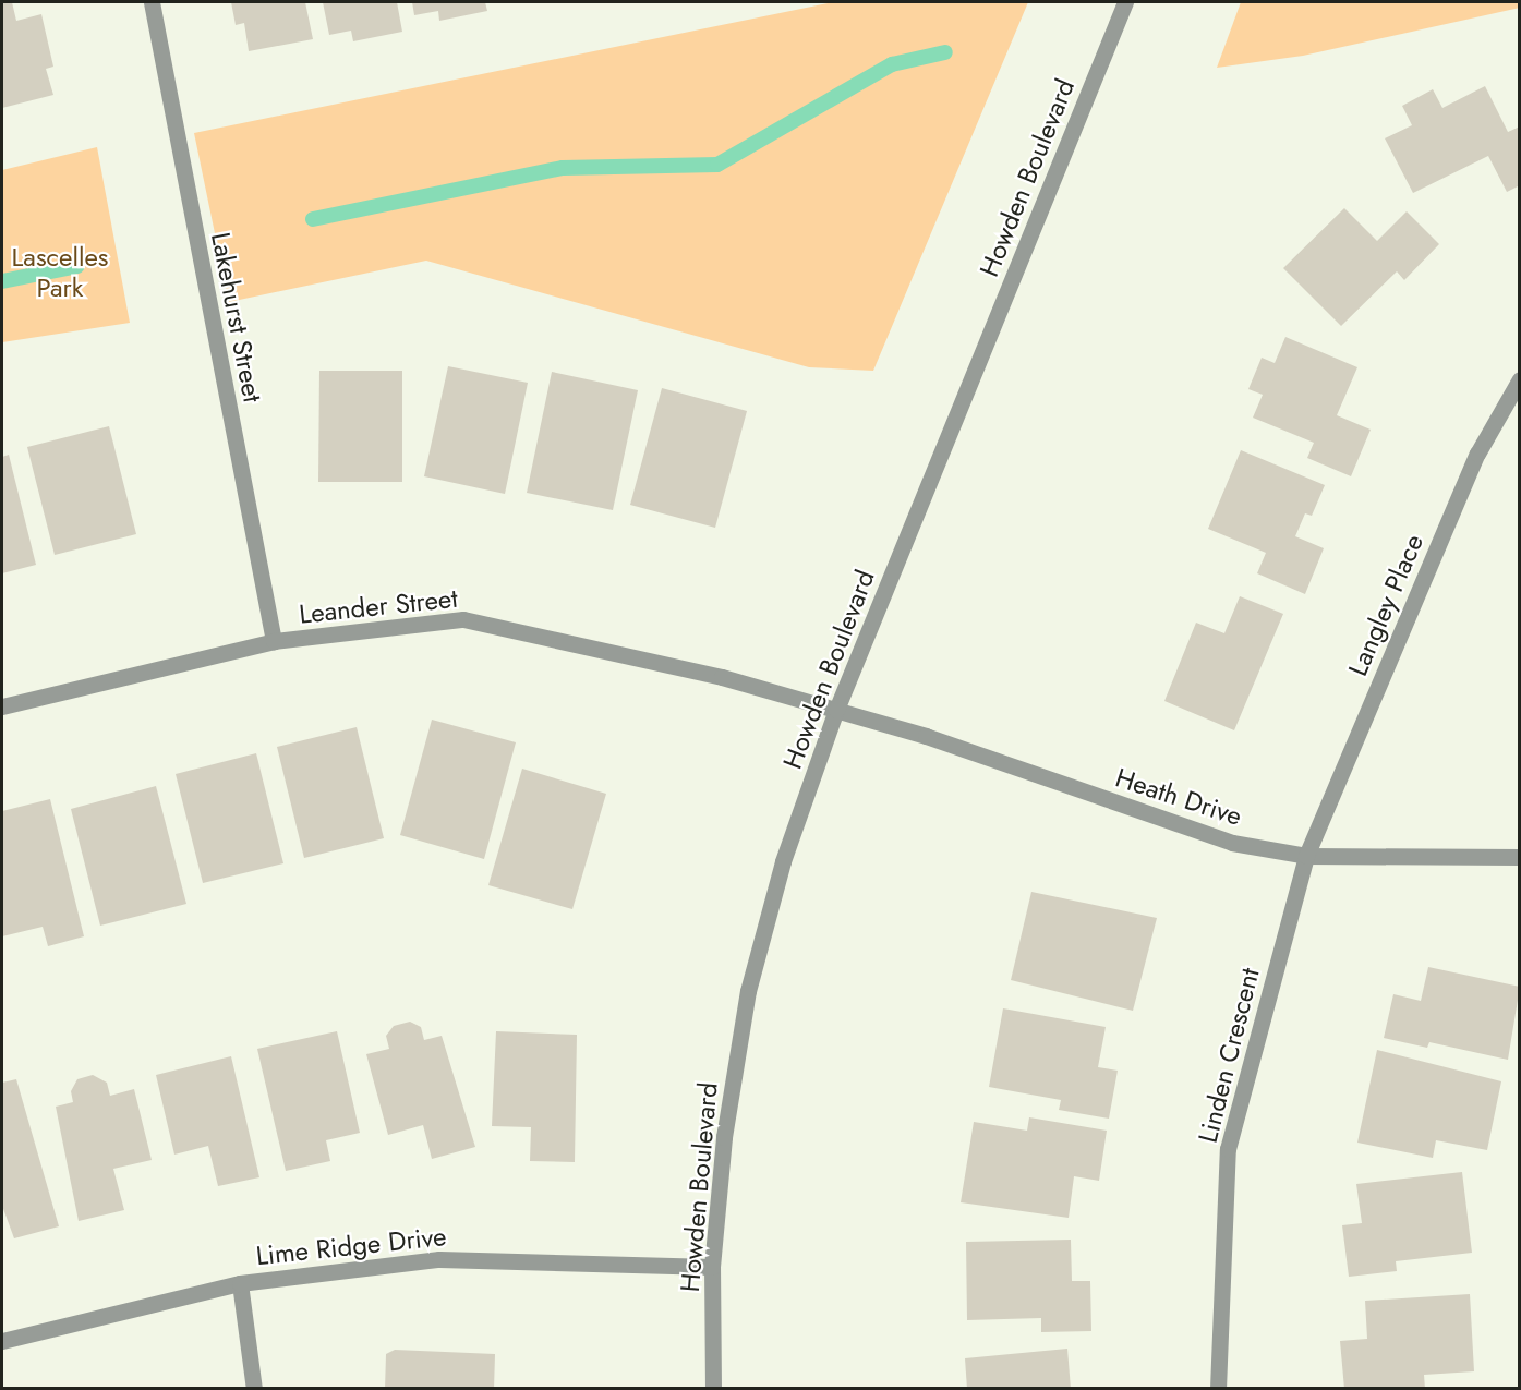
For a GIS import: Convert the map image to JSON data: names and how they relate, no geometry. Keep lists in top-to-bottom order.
{
  "streets": {
    "street": [
      "Howden Boulevard",
      "Lakehurst Street",
      "Langley Place",
      "Leander Street",
      "Heath Drive",
      "Linden Crescent",
      "Lime Ridge Drive"
    ]
  },
  "crossings": [
    ["Howden Boulevard", "Leander Street"],
    ["Howden Boulevard", "Heath Drive"],
    ["Howden Boulevard", "Lime Ridge Drive"],
    ["Lakehurst Street", "Leander Street"],
    ["Langley Place", "Heath Drive"],
    ["Langley Place", "Linden Crescent"],
    ["Leander Street", "Heath Drive"],
    ["Heath Drive", "Linden Crescent"]
  ],
  "parks": ["Lascelles Park"]
}
